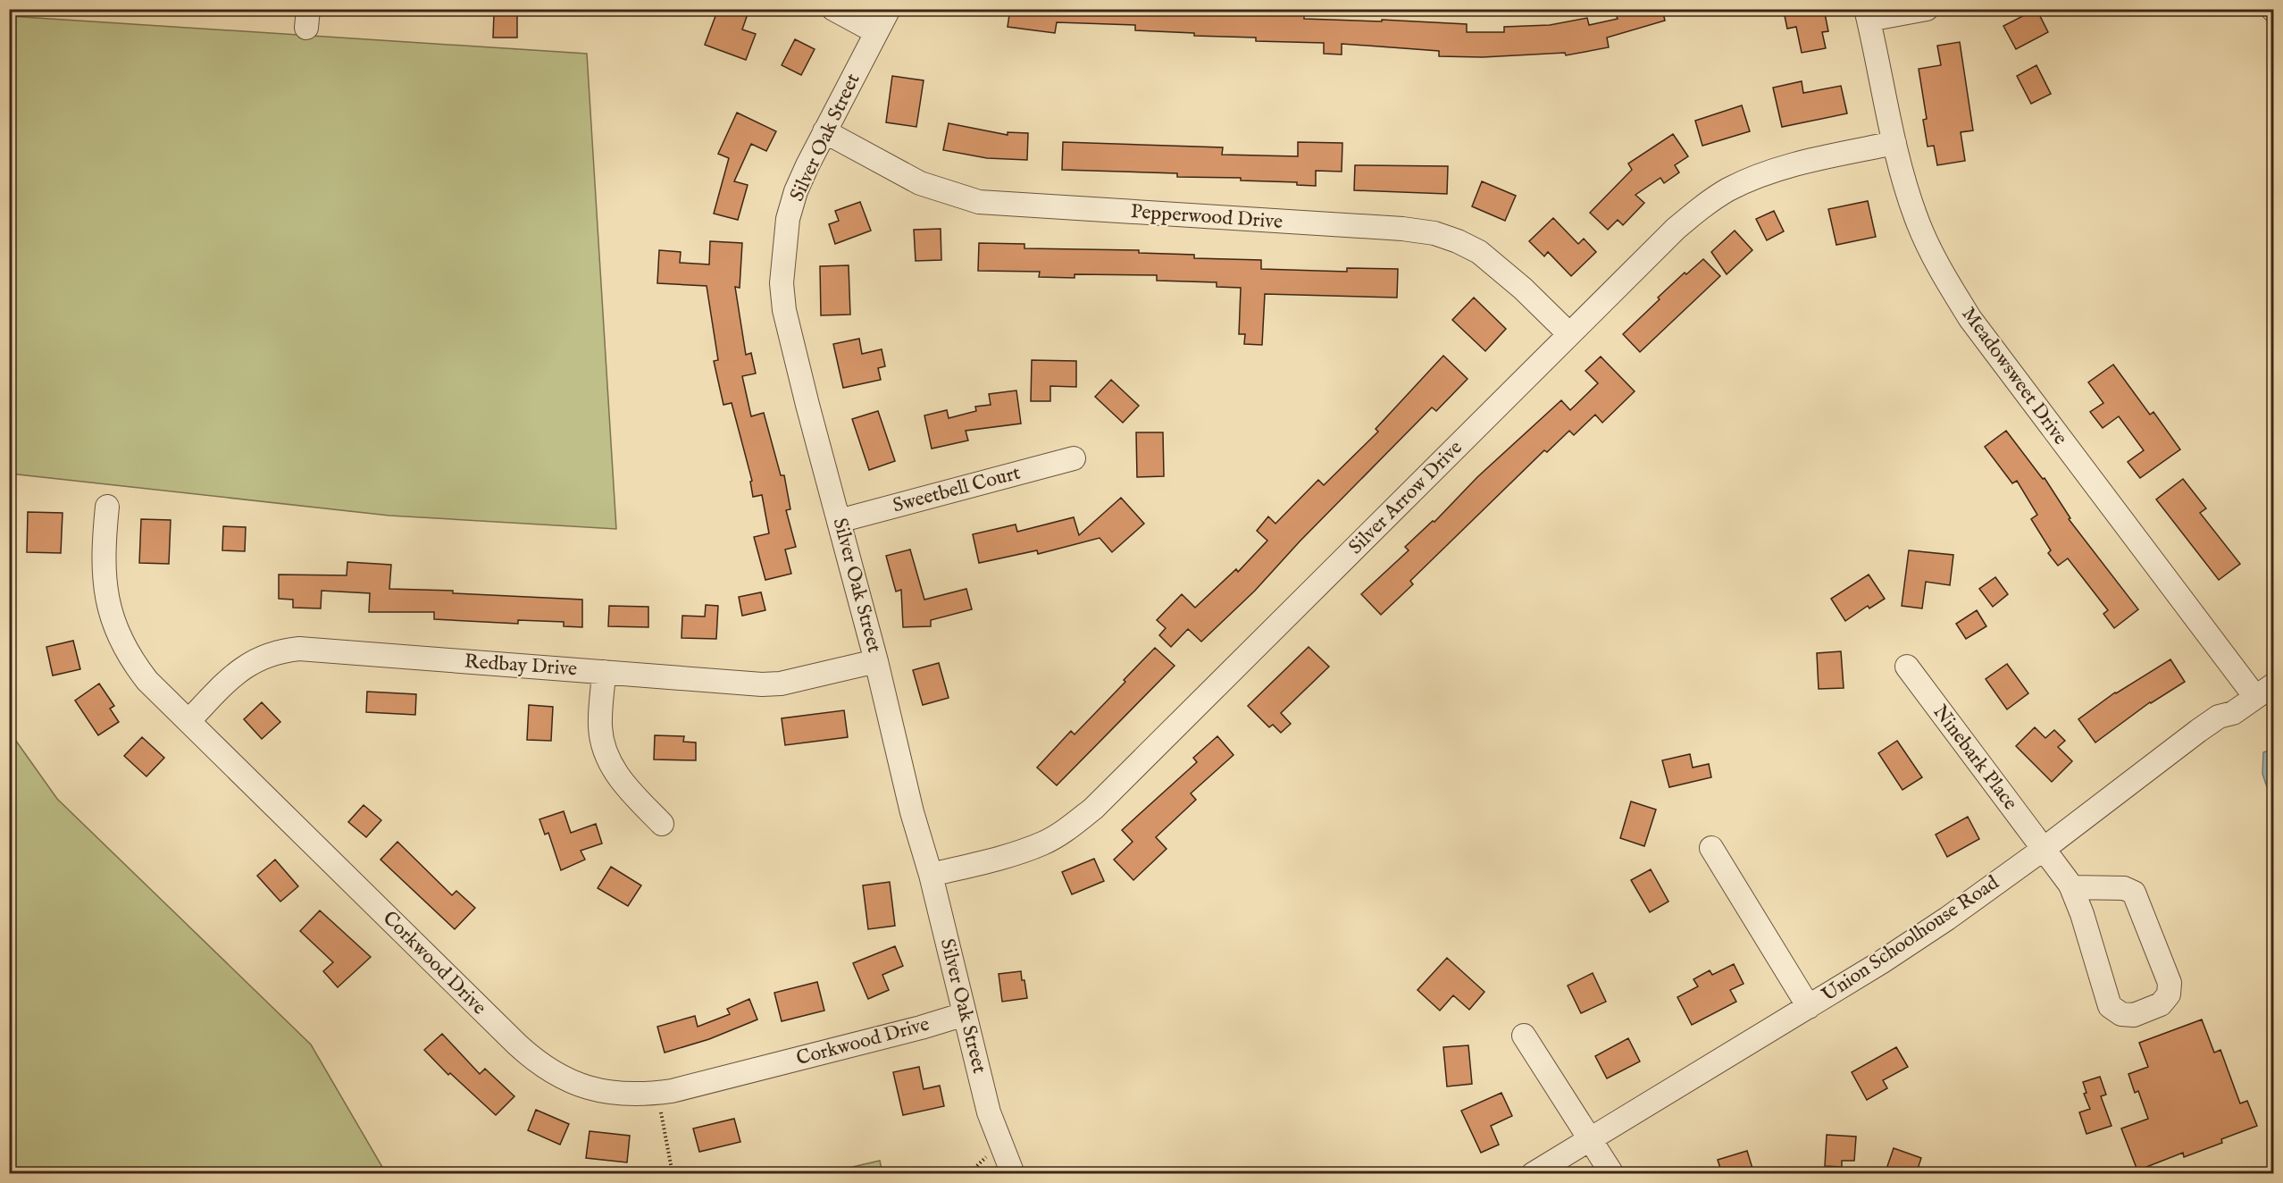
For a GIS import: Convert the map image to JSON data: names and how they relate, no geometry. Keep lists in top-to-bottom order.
{
  "streets": {
    "street": [
      "Silver Oak Street",
      "Pepperwood Drive",
      "Meadowsweet Drive",
      "Sweetbell Court",
      "Silver Arrow Drive",
      "Redbay Drive",
      "Ninebark Place",
      "Union Schoolhouse Road",
      "Corkwood Drive"
    ]
  },
  "crossings": [
    ["Silver Oak Street", "Pepperwood Drive"],
    ["Silver Oak Street", "Sweetbell Court"],
    ["Silver Oak Street", "Silver Arrow Drive"],
    ["Silver Oak Street", "Redbay Drive"],
    ["Silver Oak Street", "Corkwood Drive"],
    ["Pepperwood Drive", "Silver Arrow Drive"],
    ["Meadowsweet Drive", "Silver Arrow Drive"],
    ["Meadowsweet Drive", "Union Schoolhouse Road"],
    ["Redbay Drive", "Corkwood Drive"],
    ["Ninebark Place", "Union Schoolhouse Road"]
  ]
}
